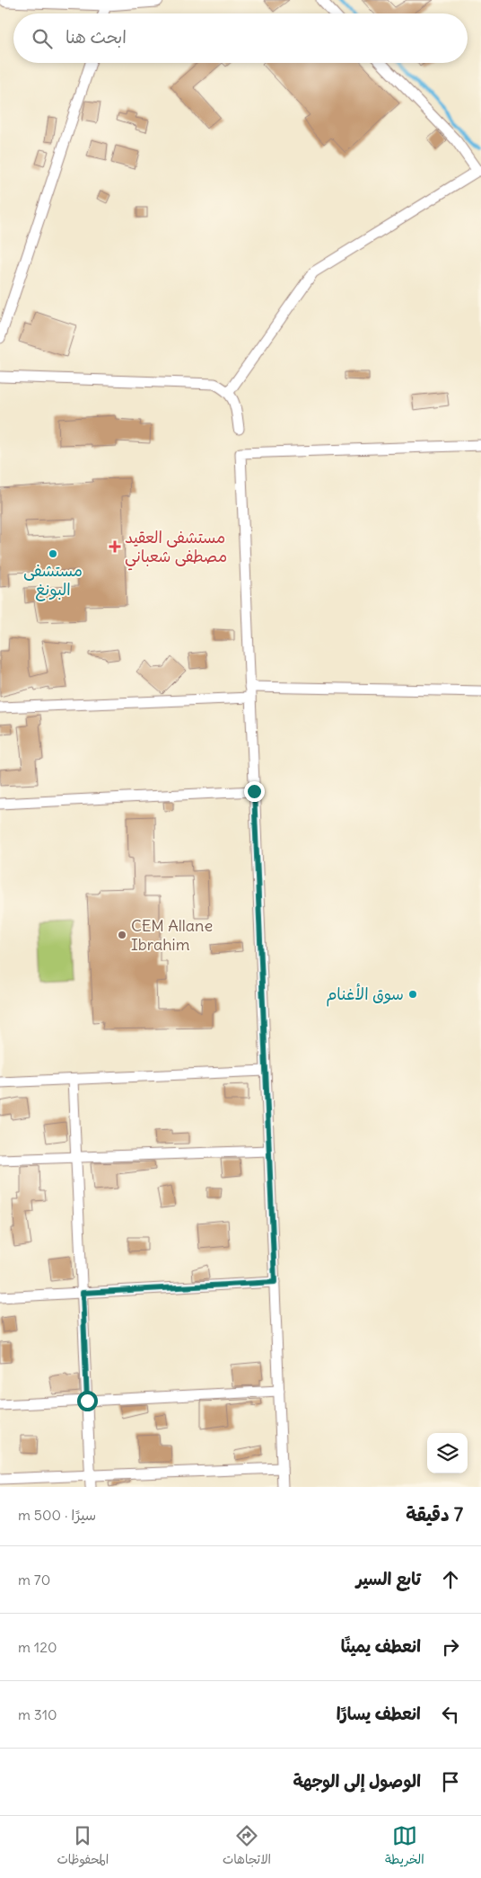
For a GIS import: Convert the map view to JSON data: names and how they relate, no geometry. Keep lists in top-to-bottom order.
{
  "places": {
    "health": ["مستشفى العقيد مصطفى شعباني"],
    "other": ["مستشفى البونغ", "CEM Allane Ibrahim", "سوق الأغنام"]
  },
  "page": {
    "search": "ابحث هنا",
    "heading": ["7 دقيقة", "سيرًا · 500 m"],
    "list": [
      ["تابع السير", "70 m"],
      ["انعطف يمينًا", "120 m"],
      ["انعطف يسارًا", "310 m"],
      "الوصول إلى الوجهة"
    ],
    "nav": ["الخريطة", "الاتجاهات", "المحفوظات"]
  }
}
